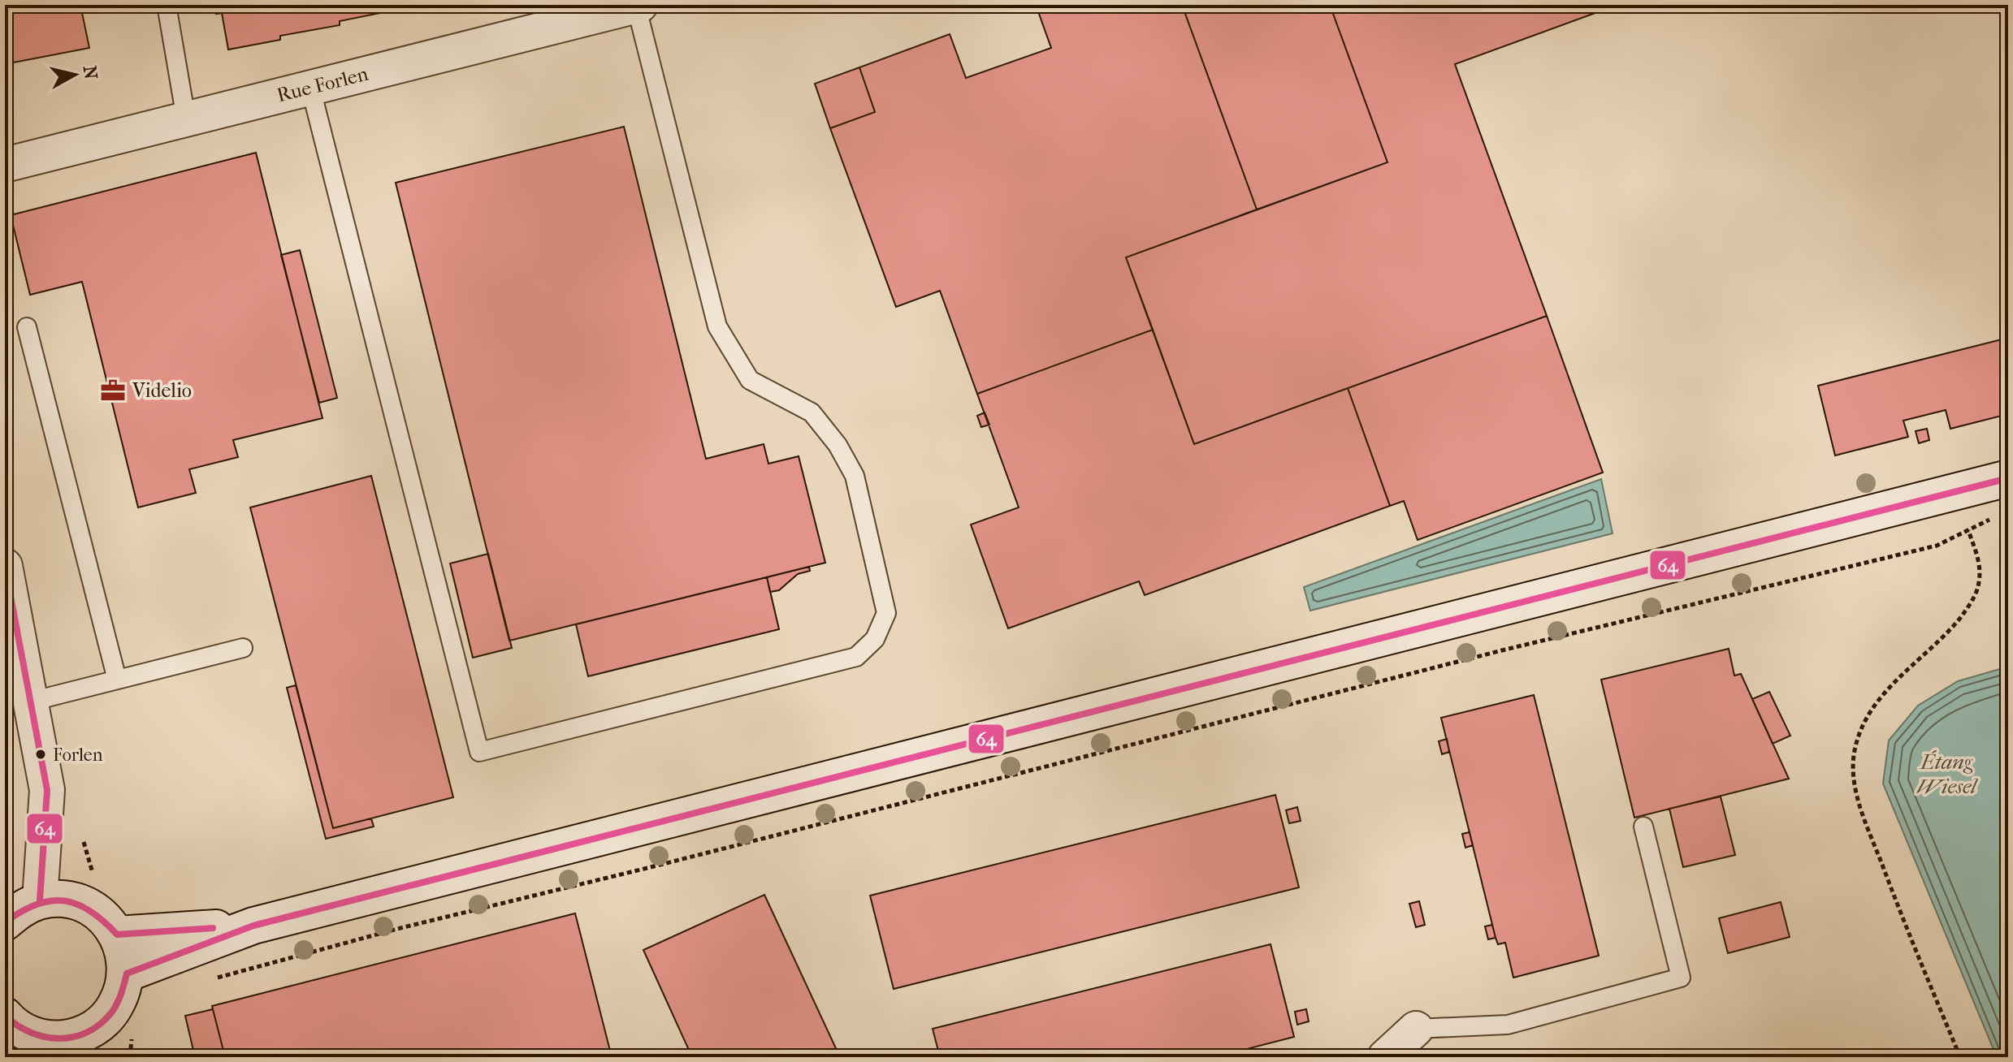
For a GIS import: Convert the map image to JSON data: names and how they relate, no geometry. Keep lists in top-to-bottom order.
{
  "streets": {
    "street": ["Rue Forlen"]
  },
  "water": ["Étang Wiesel"],
  "places": {
    "office": ["Videlio"],
    "other": ["Forlen"]
  },
  "lines": ["transit line 64"],
  "north": "right"
}
